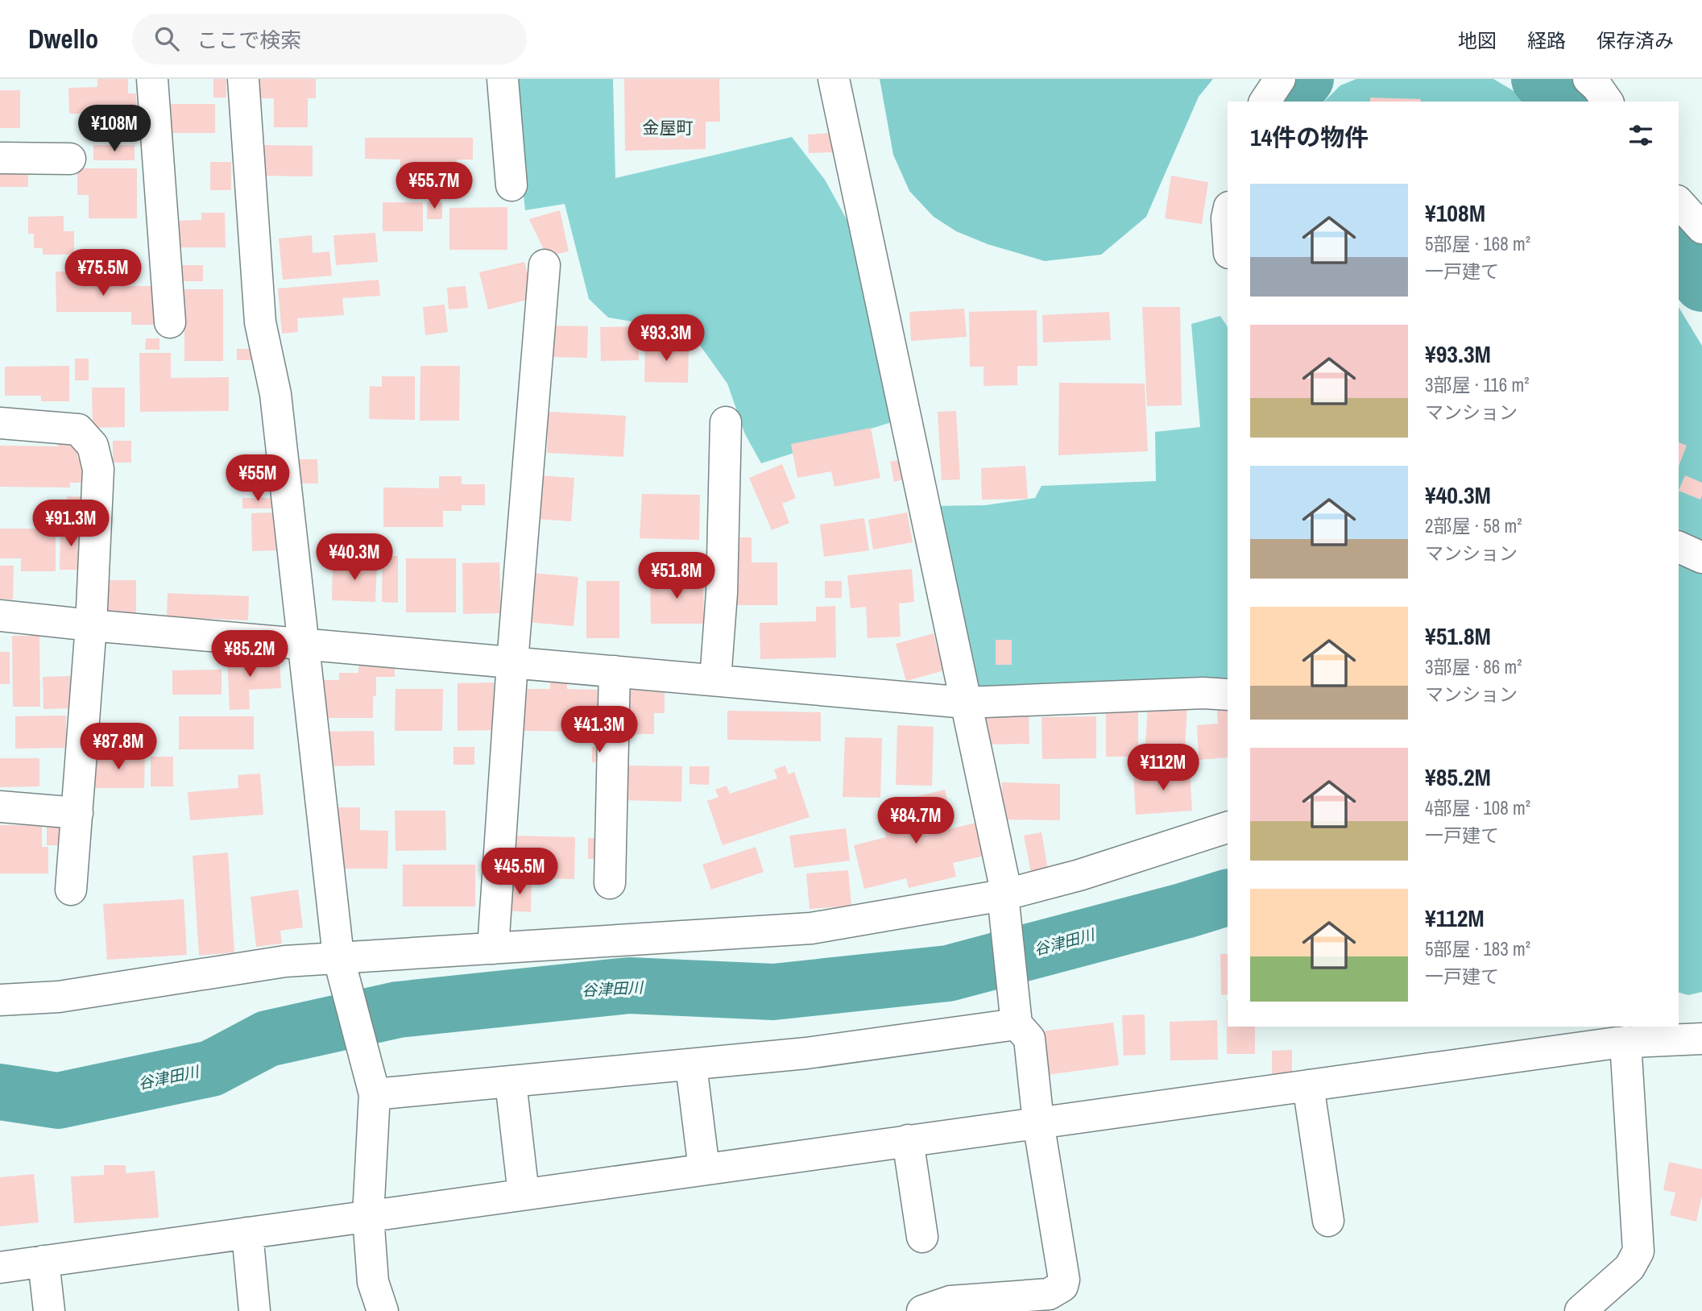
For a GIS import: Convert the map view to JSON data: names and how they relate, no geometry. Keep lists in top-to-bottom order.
{
  "districts": ["金屋町"],
  "water": ["谷津田川"],
  "page": {
    "header": "Dwello",
    "search": "ここで検索",
    "nav": ["地図", "経路", "保存済み"],
    "heading": "14件の物件",
    "price": [
      "¥108M",
      "¥55.7M",
      "¥75.5M",
      "¥93.3M",
      "¥55M",
      "¥91.3M",
      "¥40.3M",
      "¥51.8M",
      "¥85.2M",
      "¥41.3M",
      "¥87.8M",
      "¥112M",
      "¥84.7M",
      "¥45.5M"
    ],
    "list": [
      {
        "name": "¥108M",
        "note": "5部屋 · 168 m² · 一戸建て"
      },
      {
        "name": "¥93.3M",
        "note": "3部屋 · 116 m² · マンション"
      },
      {
        "name": "¥40.3M",
        "note": "2部屋 · 58 m² · マンション"
      },
      {
        "name": "¥51.8M",
        "note": "3部屋 · 86 m² · マンション"
      },
      {
        "name": "¥85.2M",
        "note": "4部屋 · 108 m² · 一戸建て"
      },
      {
        "name": "¥112M",
        "note": "5部屋 · 183 m² · 一戸建て"
      }
    ]
  }
}
